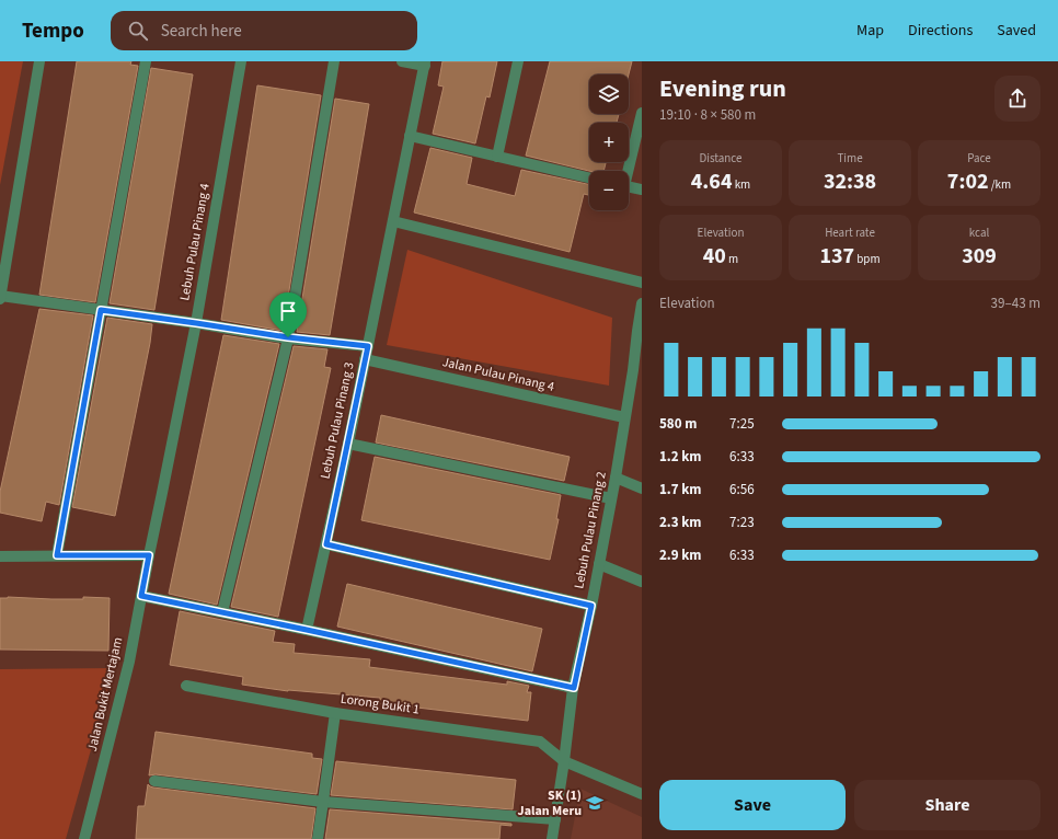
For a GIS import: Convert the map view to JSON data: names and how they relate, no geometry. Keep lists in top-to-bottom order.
{
  "streets": {
    "street": [
      "Lebuh Pulau Pinang 4",
      "Jalan Pulau Pinang 4",
      "Lebuh Pulau Pinang 3",
      "Lebuh Pulau Pinang 2",
      "Jalan Bukit Mertajam",
      "Lorong Bukit 1"
    ]
  },
  "crossings": [
    ["Lebuh Pulau Pinang 4", "Jalan Bukit Mertajam"],
    ["Jalan Pulau Pinang 4", "Lebuh Pulau Pinang 3"],
    ["Jalan Pulau Pinang 4", "Lebuh Pulau Pinang 2"],
    ["Lebuh Pulau Pinang 2", "Lorong Bukit 1"]
  ],
  "places": {
    "school or university": ["SK (1) Jalan Meru"]
  },
  "page": {
    "header": "Tempo",
    "search": "Search here",
    "nav": ["Map", "Directions", "Saved"],
    "heading": ["Evening run", "19:10 · 8 × 580 m"],
    "map_buttons": ["+", "−"],
    "stats": [
      ["Distance", "4.64 km"],
      ["Time", "32:38"],
      ["Pace", "7:02 /km"],
      ["Elevation", "40 m"],
      ["Heart rate", "137 bpm"],
      ["kcal", "309"]
    ],
    "chart": ["Elevation", "39–43 m"],
    "list": [
      {
        "name": "580 m",
        "note": "7:25"
      },
      {
        "name": "1.2 km",
        "note": "6:33"
      },
      {
        "name": "1.7 km",
        "note": "6:56"
      },
      {
        "name": "2.3 km",
        "note": "7:23"
      },
      {
        "name": "2.9 km",
        "note": "6:33"
      }
    ],
    "buttons": ["Save", "Share"]
  }
}
